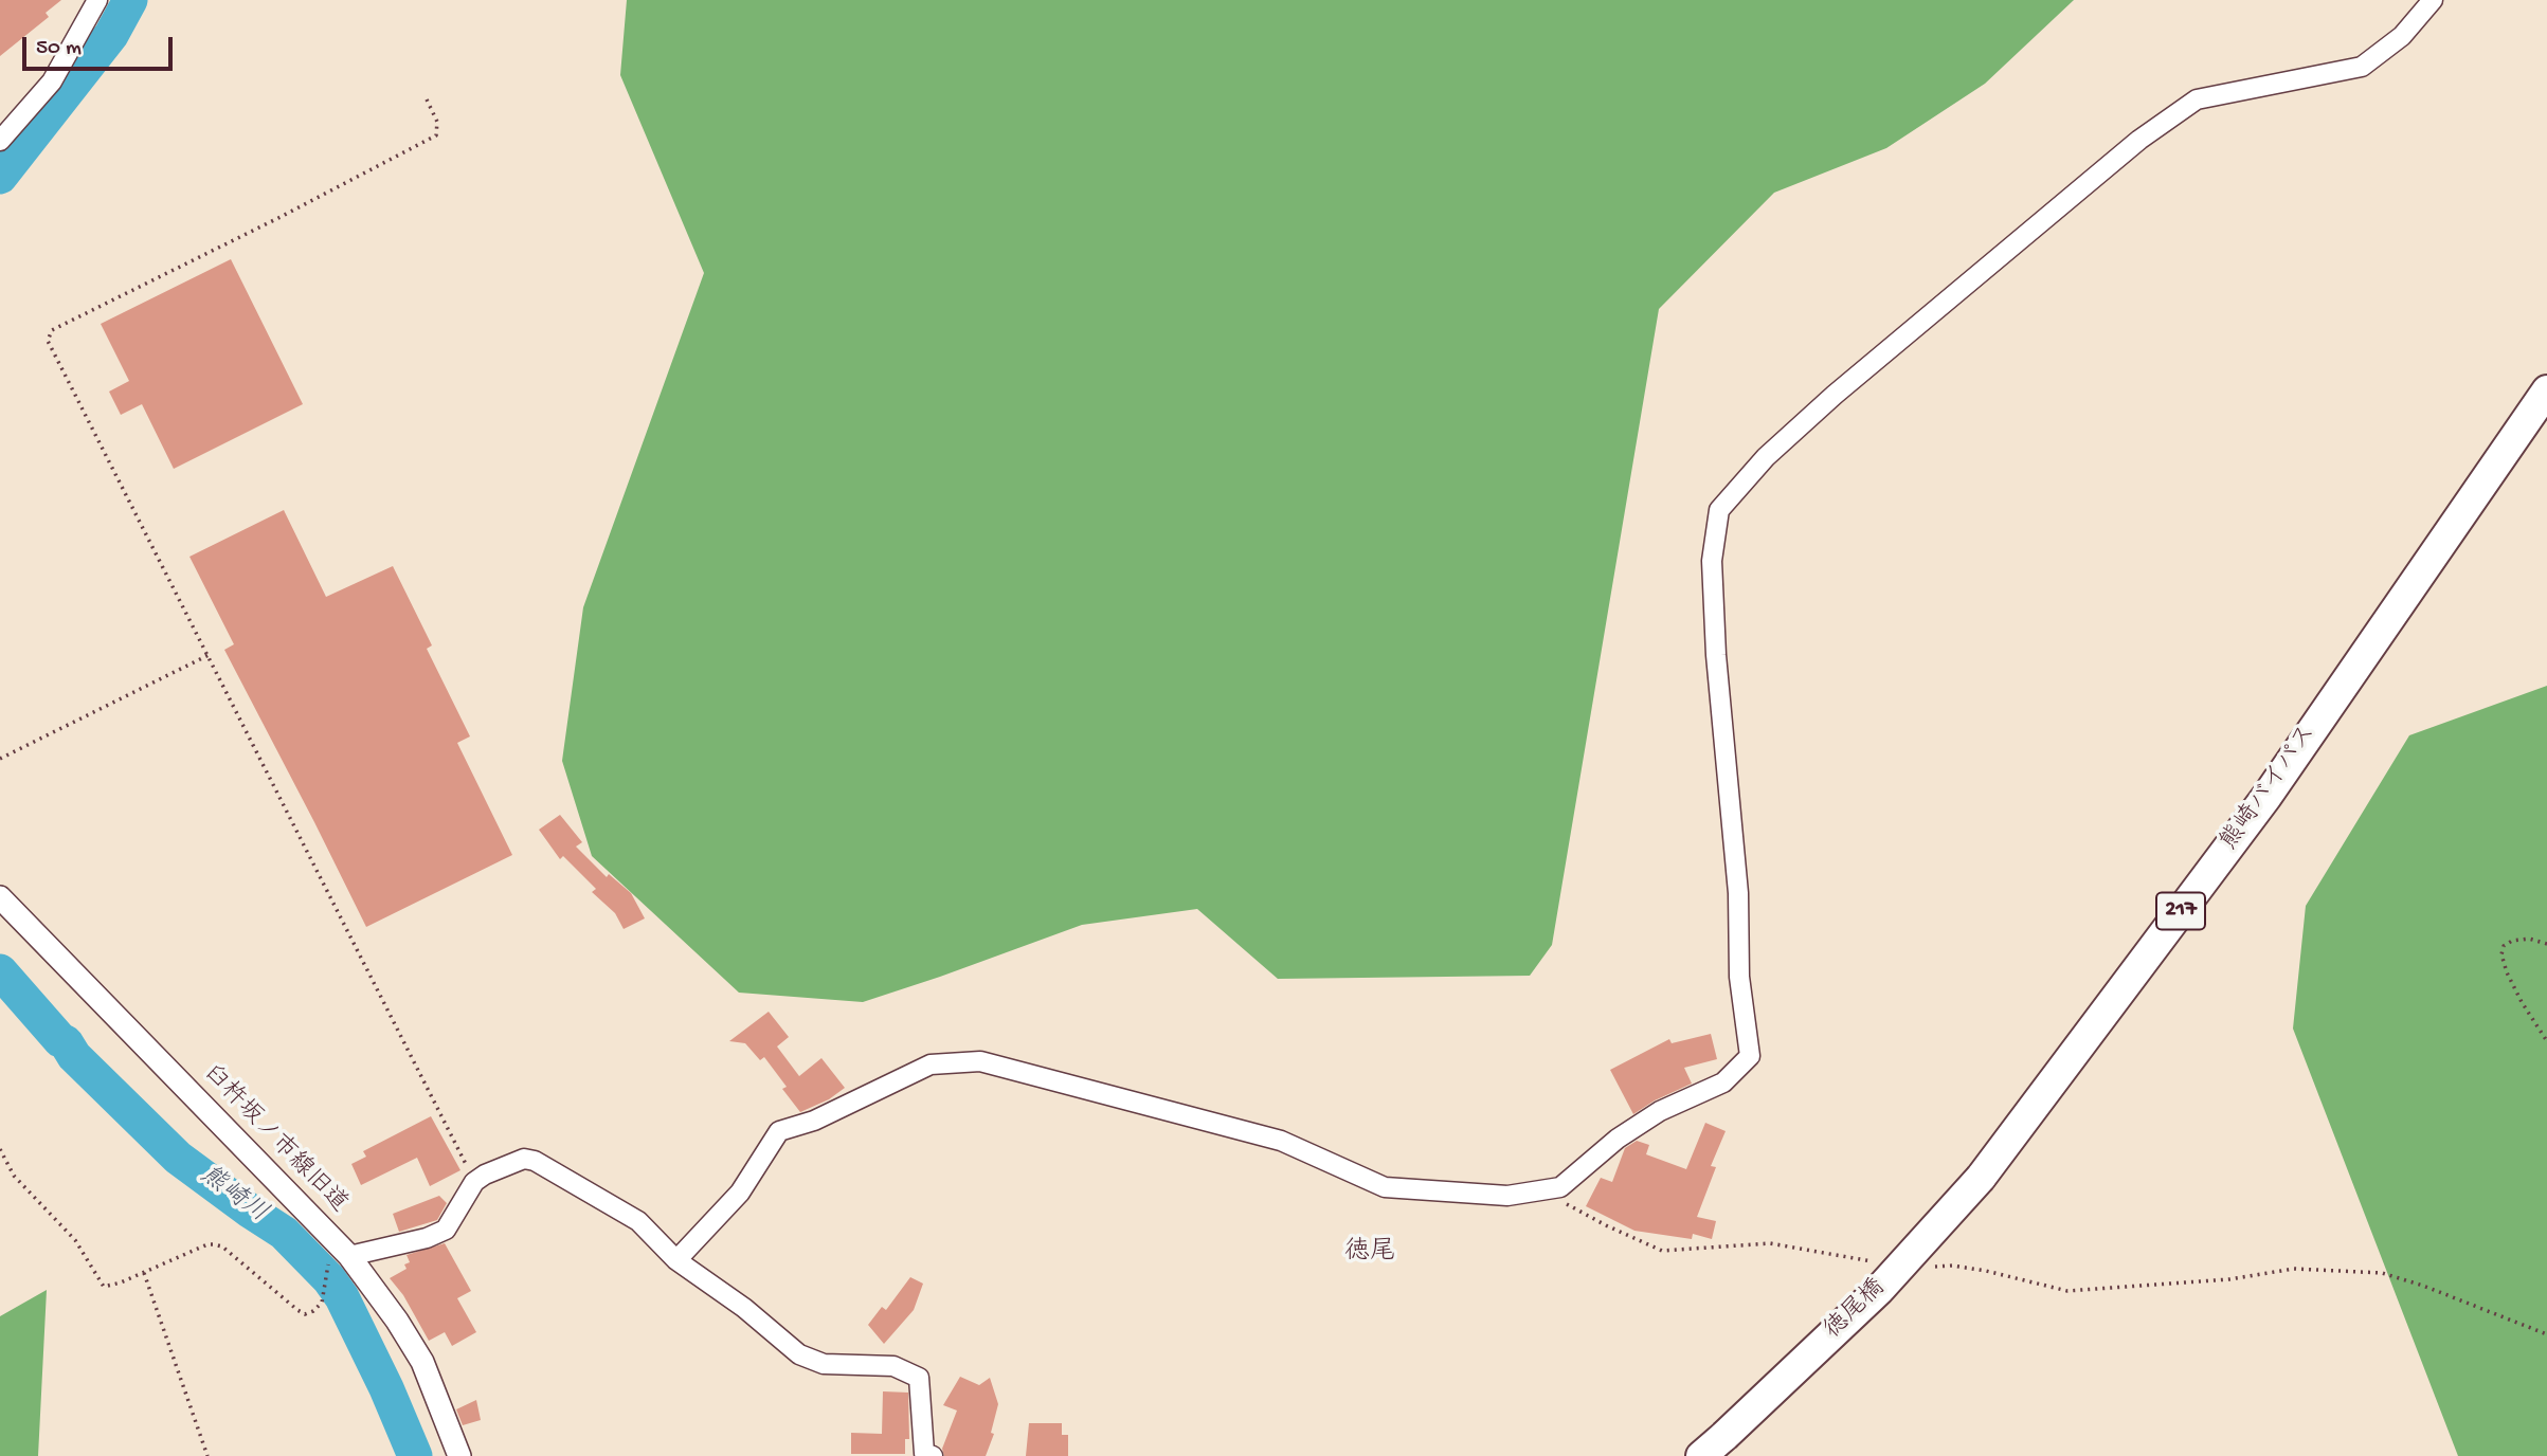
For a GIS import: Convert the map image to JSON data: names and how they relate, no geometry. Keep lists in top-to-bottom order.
{
  "streets": {
    "highway": ["熊崎バイパス", "217", "徳尾橋"],
    "street": ["臼杵坂ノ市線旧道"]
  },
  "crossings": [
    ["熊崎バイパス", "徳尾橋"]
  ],
  "districts": ["徳尾"],
  "water": ["熊崎川"],
  "scale_bar": "50 m"
}
